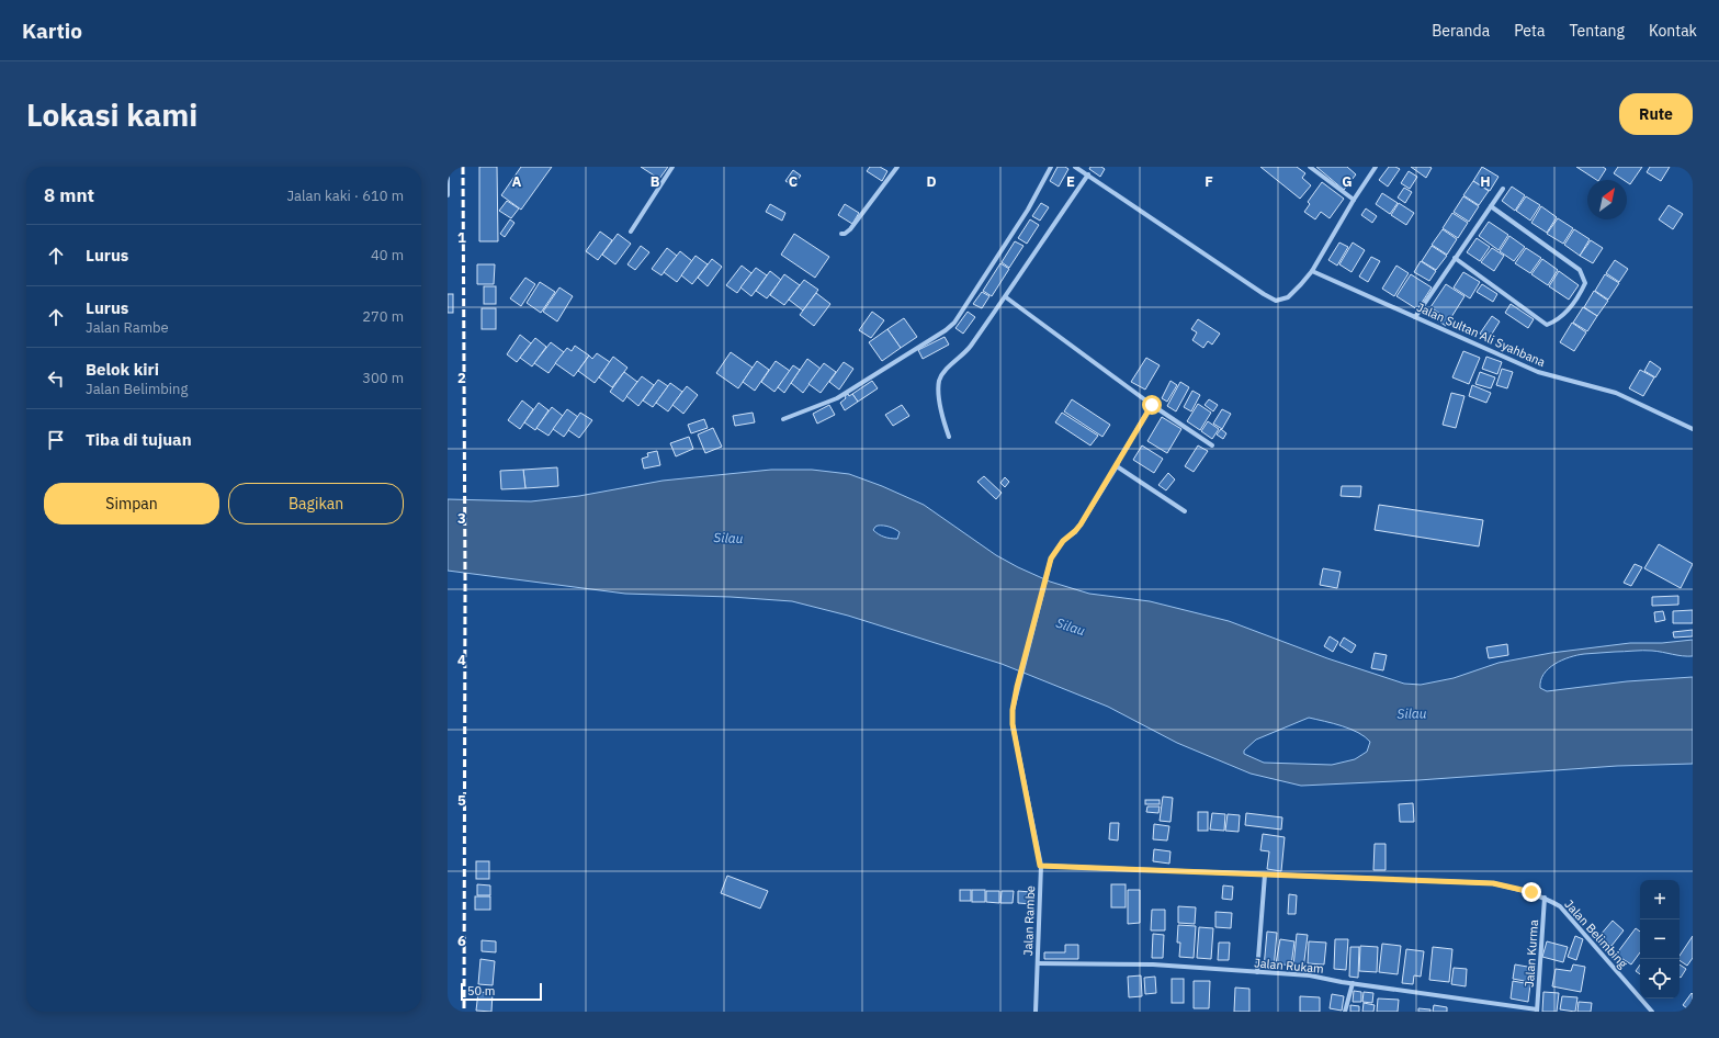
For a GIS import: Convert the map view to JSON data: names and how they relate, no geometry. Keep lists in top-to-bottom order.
{
  "streets": {
    "street": [
      "Jalan Sultan Ali Syahbana",
      "Jalan Rambe",
      "Jalan Belimbing",
      "Jalan Kurma",
      "Jalan Rukam"
    ]
  },
  "crossings": [
    ["Jalan Rambe", "Jalan Belimbing"],
    ["Jalan Rambe", "Jalan Rukam"],
    ["Jalan Belimbing", "Jalan Kurma"],
    ["Jalan Kurma", "Jalan Rukam"]
  ],
  "water": ["Silau"],
  "scale_bar": "50 m",
  "north": "top right",
  "page": {
    "header": "Kartio",
    "nav": [
      "Beranda",
      "Peta",
      "Tentang",
      "Kontak"
    ],
    "buttons": [
      "Rute",
      ["Simpan", "Bagikan"]
    ],
    "title": "Lokasi kami",
    "heading": ["8 mnt", "Jalan kaki · 610 m"],
    "list": [
      ["Lurus", "40 m"],
      ["Lurus", "Jalan Rambe", "270 m"],
      ["Belok kiri", "Jalan Belimbing", "300 m"],
      "Tiba di tujuan"
    ],
    "map_buttons": ["+", "−"],
    "scale": "50 m"
  },
  "grid": {
    "columns": [
      "A",
      "B",
      "C",
      "D",
      "E",
      "F",
      "G",
      "H"
    ],
    "rows": [
      "1",
      "2",
      "3",
      "4",
      "5",
      "6"
    ]
  }
}
